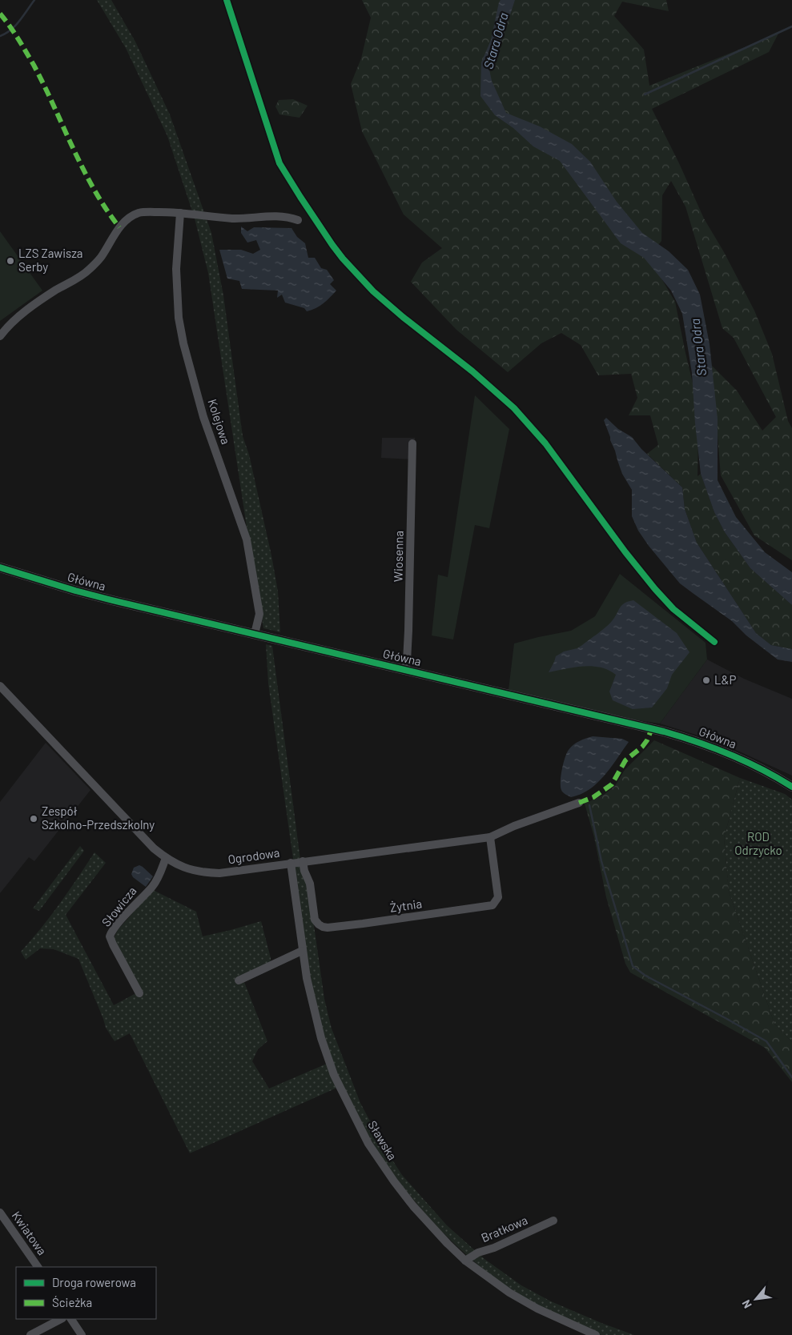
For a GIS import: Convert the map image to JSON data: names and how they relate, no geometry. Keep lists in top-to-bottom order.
{
  "streets": {
    "main road": ["Główna"],
    "street": [
      "Kolejowa",
      "Wiosenna",
      "Ogrodowa",
      "Żytnia",
      "Słowicza",
      "Sławska",
      "Bratkowa",
      "Kwiatowa"
    ]
  },
  "crossings": [
    ["Kolejowa", "Główna"],
    ["Wiosenna", "Główna"],
    ["Ogrodowa", "Żytnia"],
    ["Ogrodowa", "Słowicza"],
    ["Ogrodowa", "Sławska"],
    ["Sławska", "Bratkowa"]
  ],
  "water": ["Stara Odra"],
  "parks": ["ROD Odrzycko"],
  "places": ["LZS Zawisza Serby", "L&P", "Zespół Szkolno-Przedszkolny"],
  "legend": ["Droga rowerowa", "Ścieżka"],
  "north": "bottom left"
}
